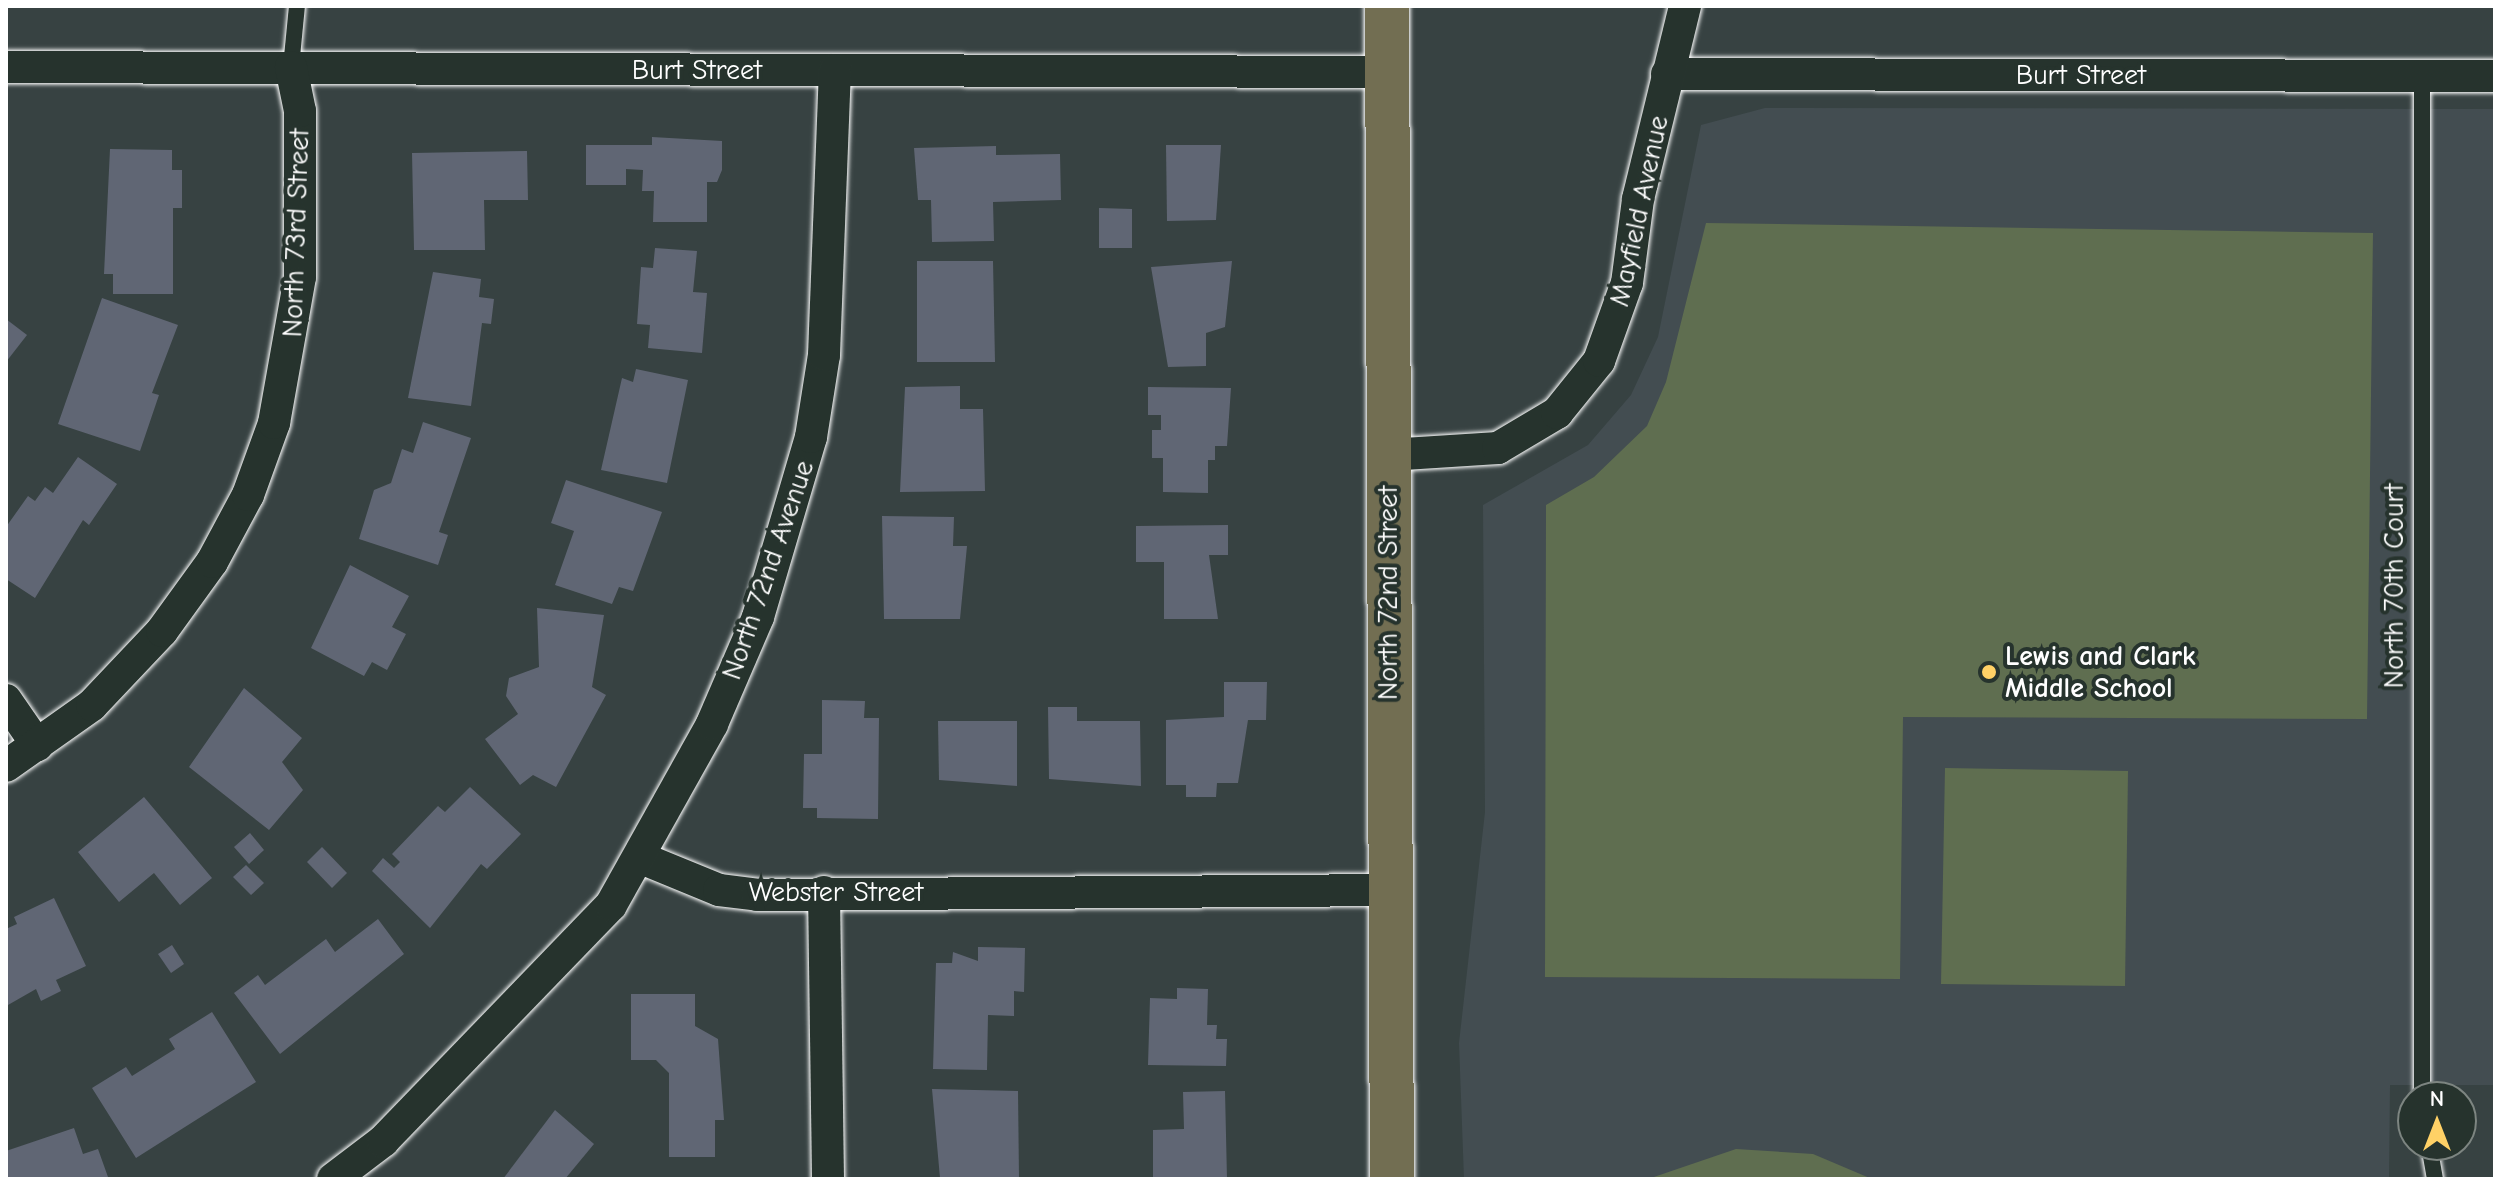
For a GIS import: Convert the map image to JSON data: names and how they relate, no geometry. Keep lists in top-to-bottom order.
{
  "streets": {
    "main road": ["North 72nd Street"],
    "street": [
      "Burt Street",
      "Mayfield Avenue",
      "North 73rd Street",
      "North 72nd Avenue",
      "Webster Street"
    ],
    "lane": ["North 70th Court"]
  },
  "crossings": [
    ["Burt Street", "Mayfield Avenue"],
    ["Burt Street", "North 73rd Street"],
    ["Burt Street", "North 72nd Avenue"],
    ["Burt Street", "North 70th Court"],
    ["Burt Street", "North 72nd Street"],
    ["Mayfield Avenue", "North 72nd Street"],
    ["North 72nd Avenue", "Webster Street"],
    ["North 72nd Street", "Webster Street"]
  ],
  "places": ["Lewis and Clark Middle School"],
  "north": "top"
}
